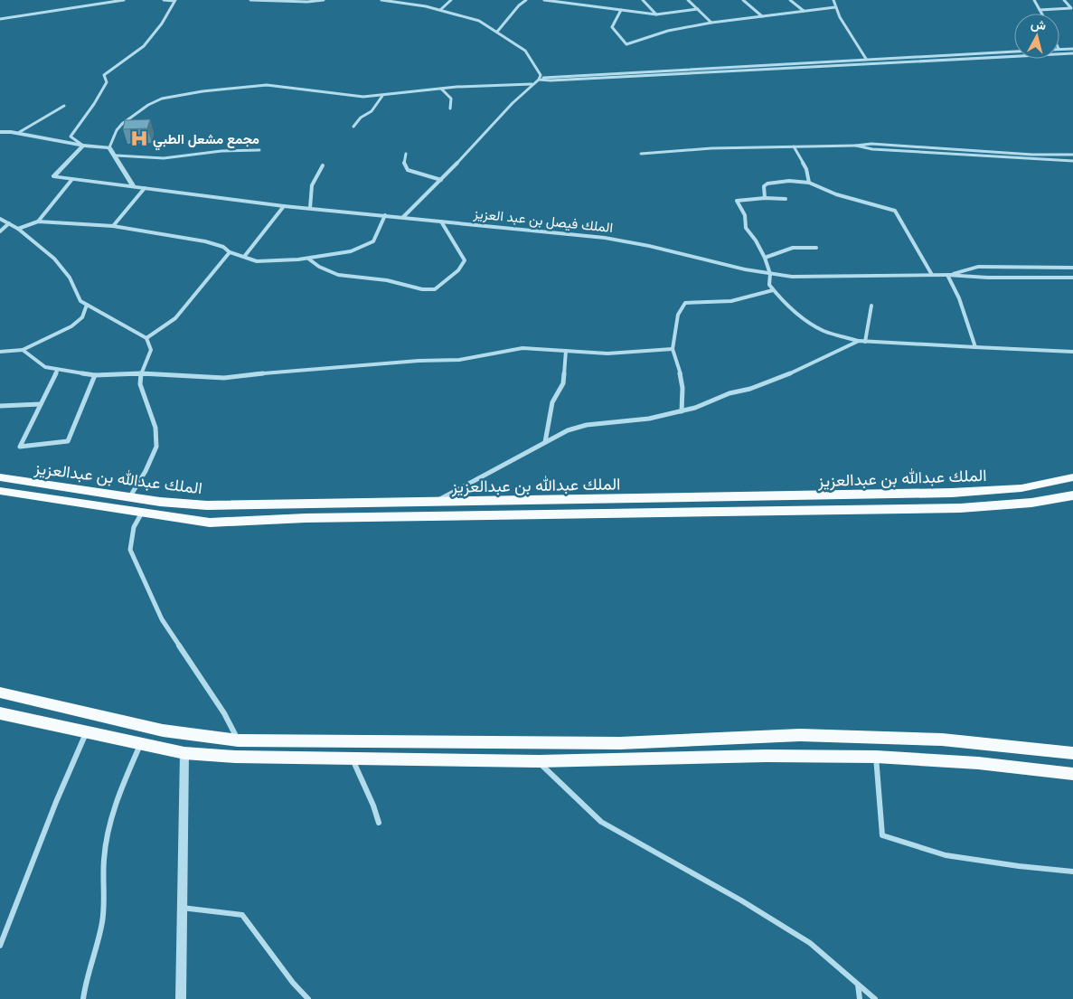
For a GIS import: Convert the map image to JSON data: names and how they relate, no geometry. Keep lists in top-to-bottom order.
{
  "streets": {
    "main road": ["الملك عبدالله بن عبدالعزيز"],
    "street": ["الملك فيصل بن عبد العزيز"]
  },
  "places": {
    "hospital": ["مجمع مشعل الطبي"]
  },
  "north": "top"
}
